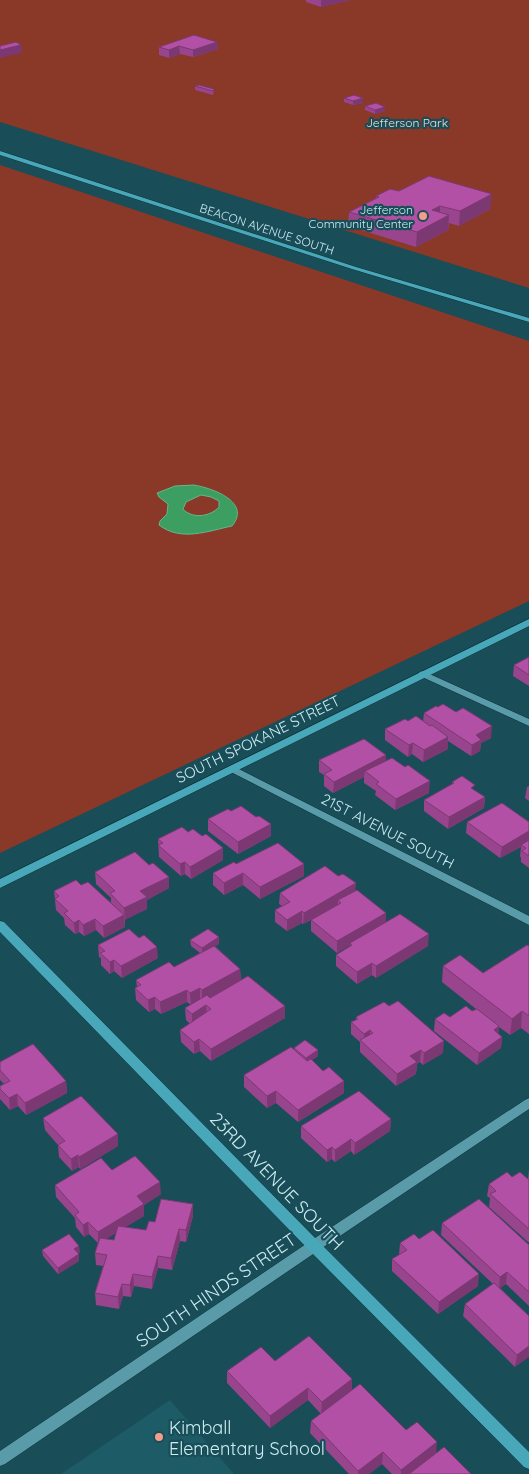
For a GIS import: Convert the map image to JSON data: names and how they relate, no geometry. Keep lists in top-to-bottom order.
{
  "streets": {
    "street": [
      "BEACON AVENUE SOUTH",
      "SOUTH SPOKANE STREET",
      "21ST AVENUE SOUTH",
      "23RD AVENUE SOUTH",
      "SOUTH HINDS STREET"
    ]
  },
  "crossings": [
    ["SOUTH SPOKANE STREET", "21ST AVENUE SOUTH"],
    ["23RD AVENUE SOUTH", "SOUTH HINDS STREET"]
  ],
  "parks": ["Jefferson Park"],
  "places": ["Jefferson Community Center", "Kimball Elementary School"]
}
